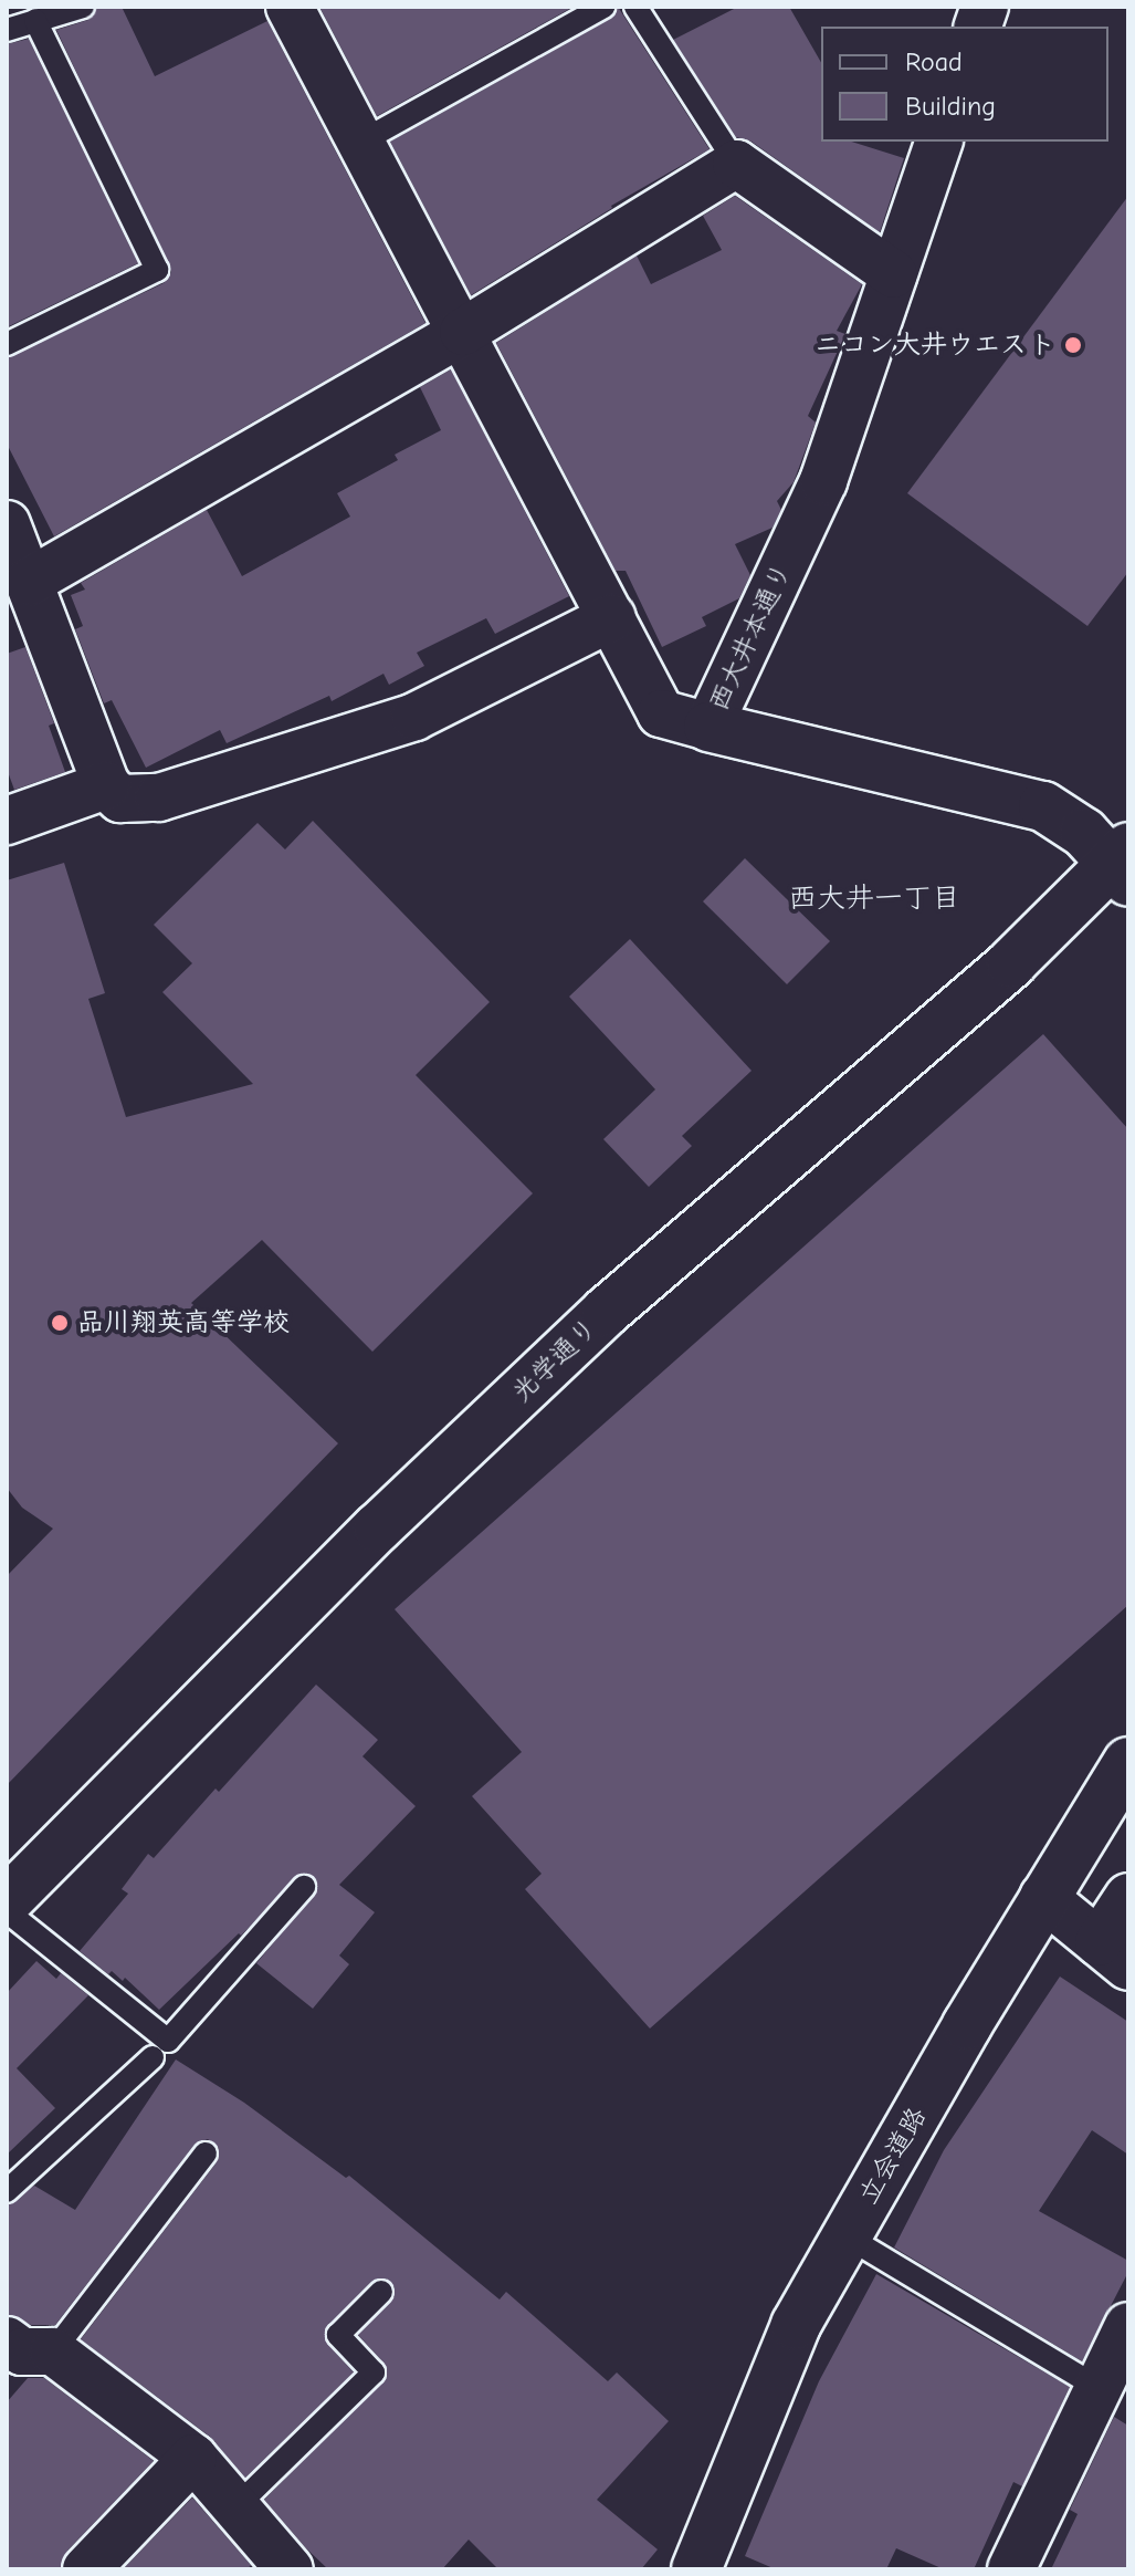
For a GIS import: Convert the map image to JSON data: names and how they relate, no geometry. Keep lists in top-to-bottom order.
{
  "streets": {
    "street": ["西大井本通り", "光学通り", "立会道路"]
  },
  "crossings": [
    ["西大井本通り", "光学通り"]
  ],
  "districts": ["西大井一丁目"],
  "places": ["ニコン大井ウエスト", "品川翔英高等学校"],
  "legend": ["Road", "Building"]
}
